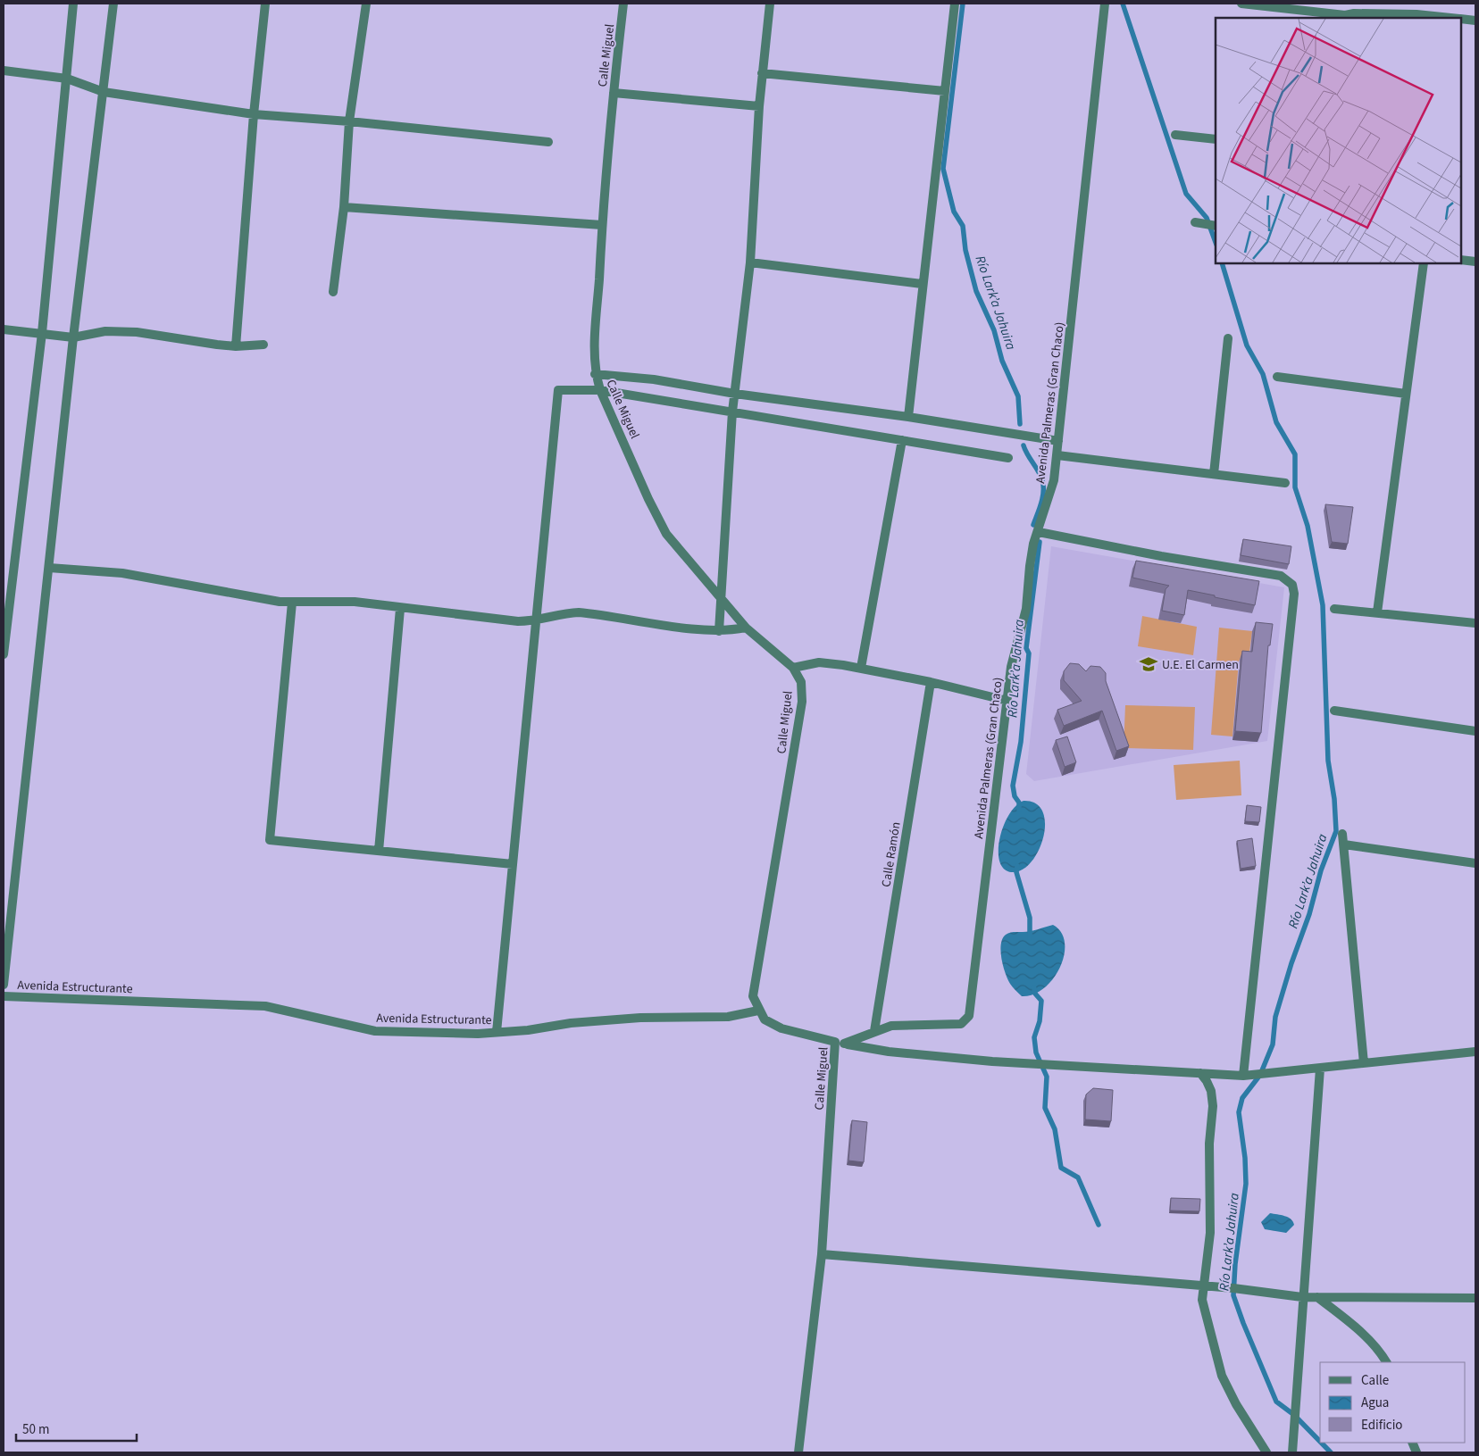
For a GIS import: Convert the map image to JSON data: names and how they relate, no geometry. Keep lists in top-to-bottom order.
{
  "streets": {
    "street": [
      "Calle Miguel",
      "Avenida Palmeras (Gran Chaco)",
      "Calle Ramón",
      "Avenida Estructurante"
    ]
  },
  "crossings": [
    ["Calle Miguel", "Avenida Palmeras (Gran Chaco)"],
    ["Calle Miguel", "Avenida Estructurante"],
    ["Avenida Palmeras (Gran Chaco)", "Calle Ramón"]
  ],
  "water": ["Río Lark’a Jahuira"],
  "places": {
    "school or university": ["U.E. El Carmen"]
  },
  "legend": ["Calle", "Agua", "Edificio"],
  "scale_bar": "50 m"
}
